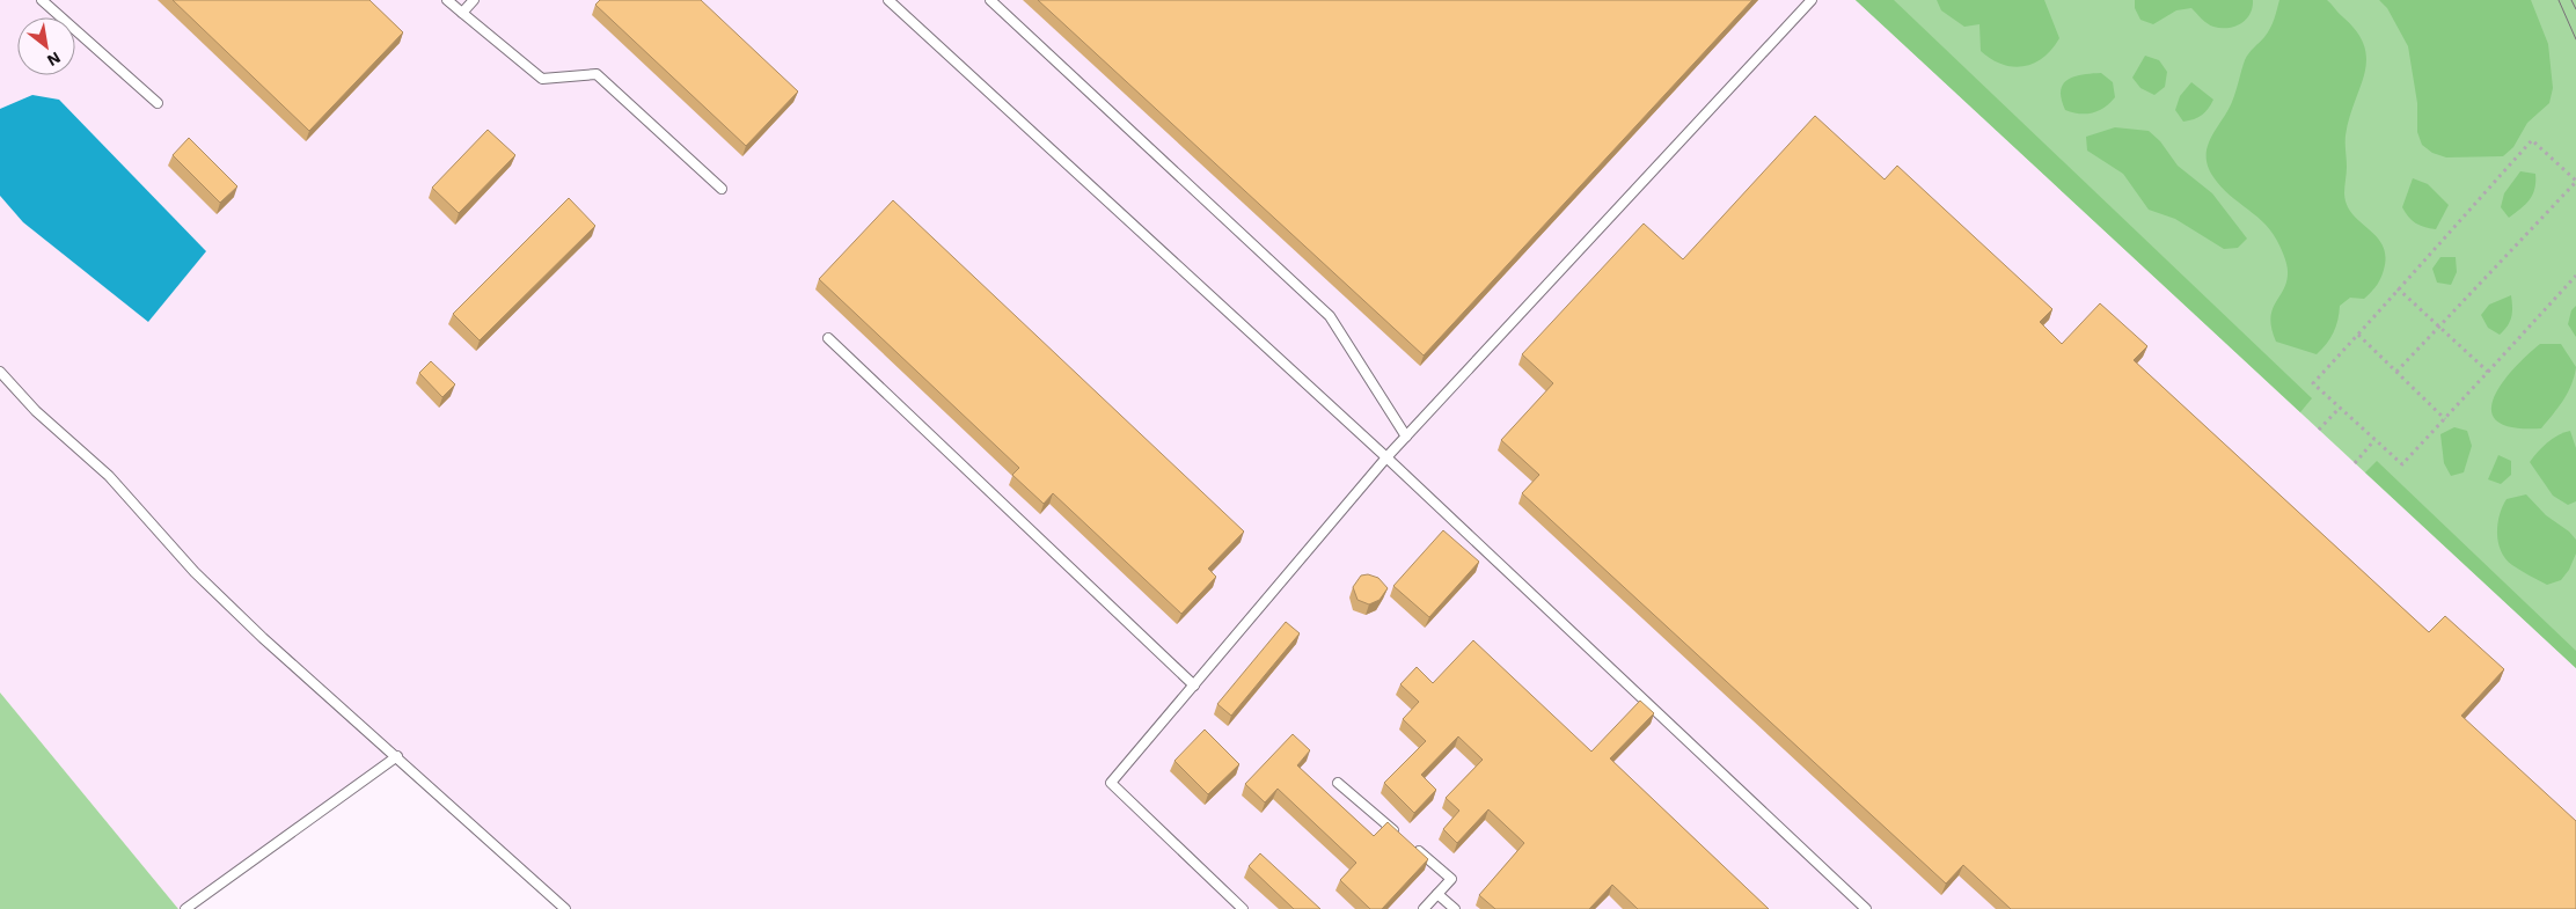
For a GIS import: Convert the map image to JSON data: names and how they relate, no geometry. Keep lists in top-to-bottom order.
{
  "north": "bottom right"
}
